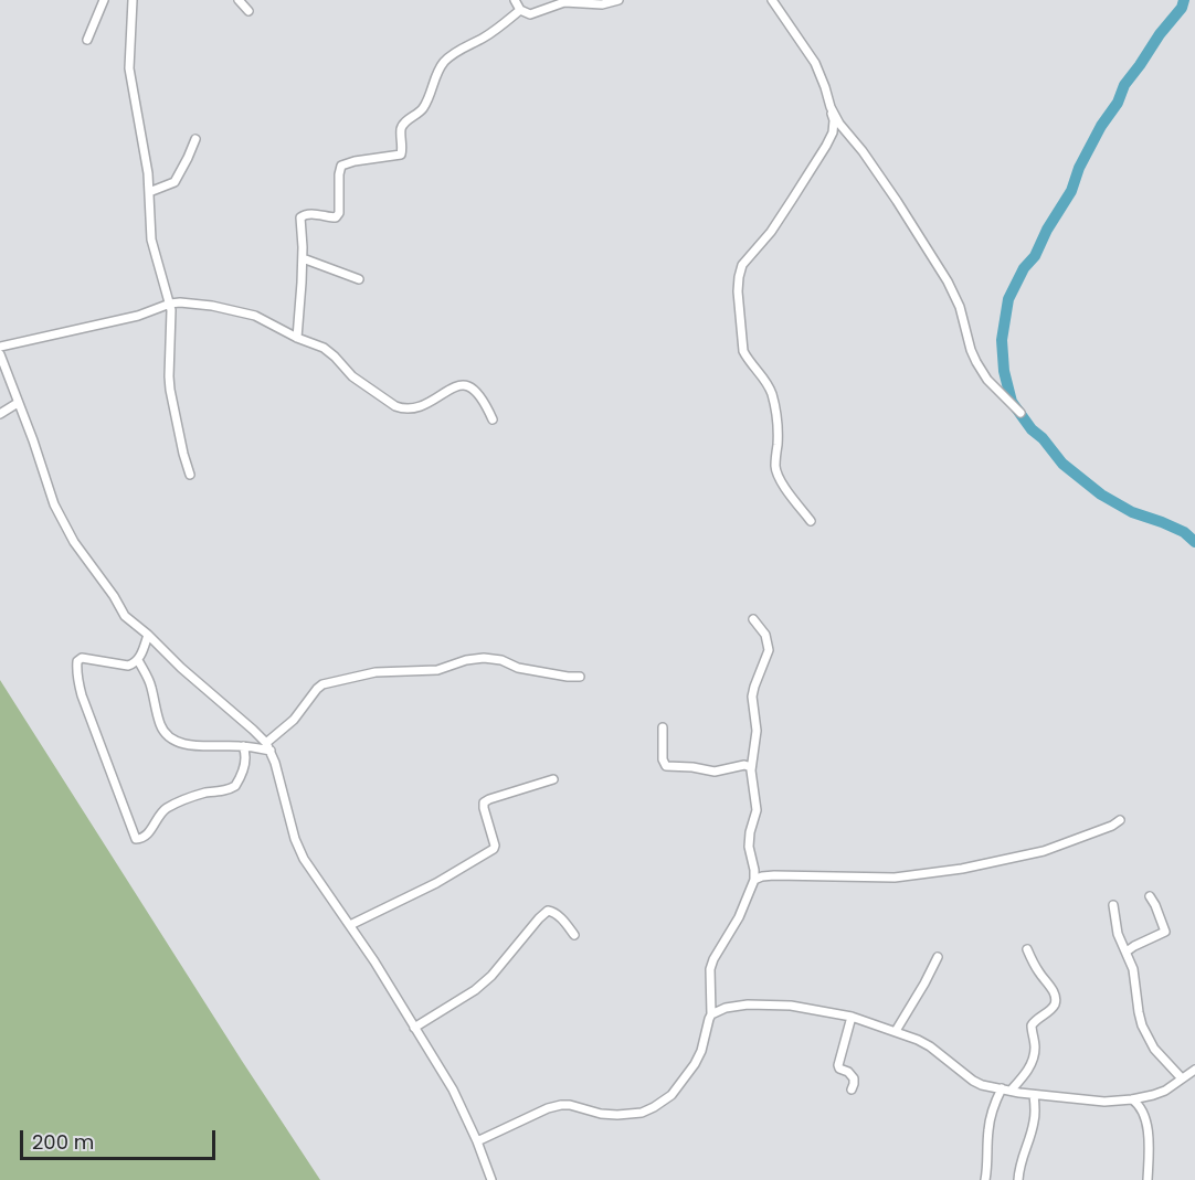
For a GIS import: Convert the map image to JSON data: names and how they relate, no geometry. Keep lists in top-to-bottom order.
{
  "scale_bar": "200 m"
}
